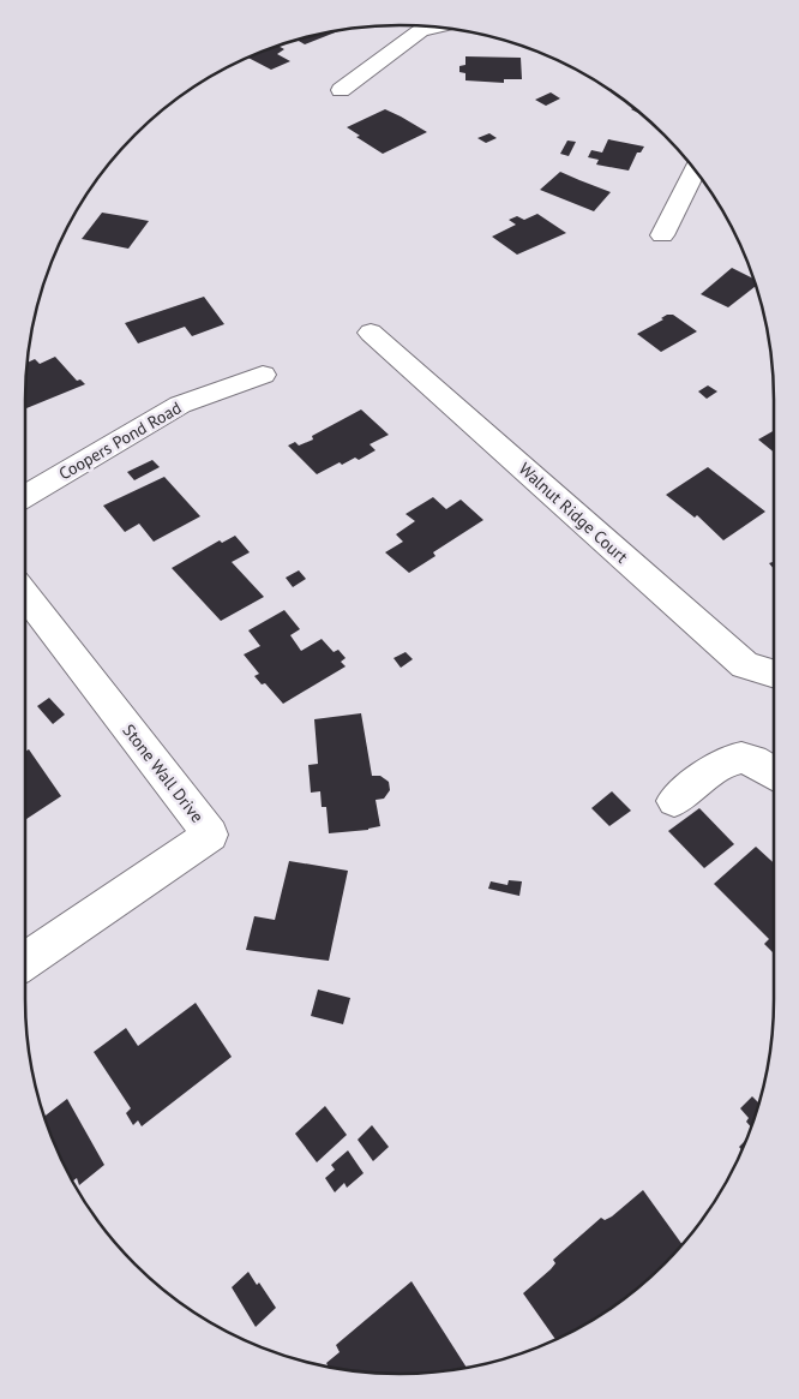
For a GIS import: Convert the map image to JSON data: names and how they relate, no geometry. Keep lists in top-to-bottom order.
{
  "streets": {
    "street": ["Coopers Pond Road", "Walnut Ridge Court", "Stone Wall Drive"]
  }
}
